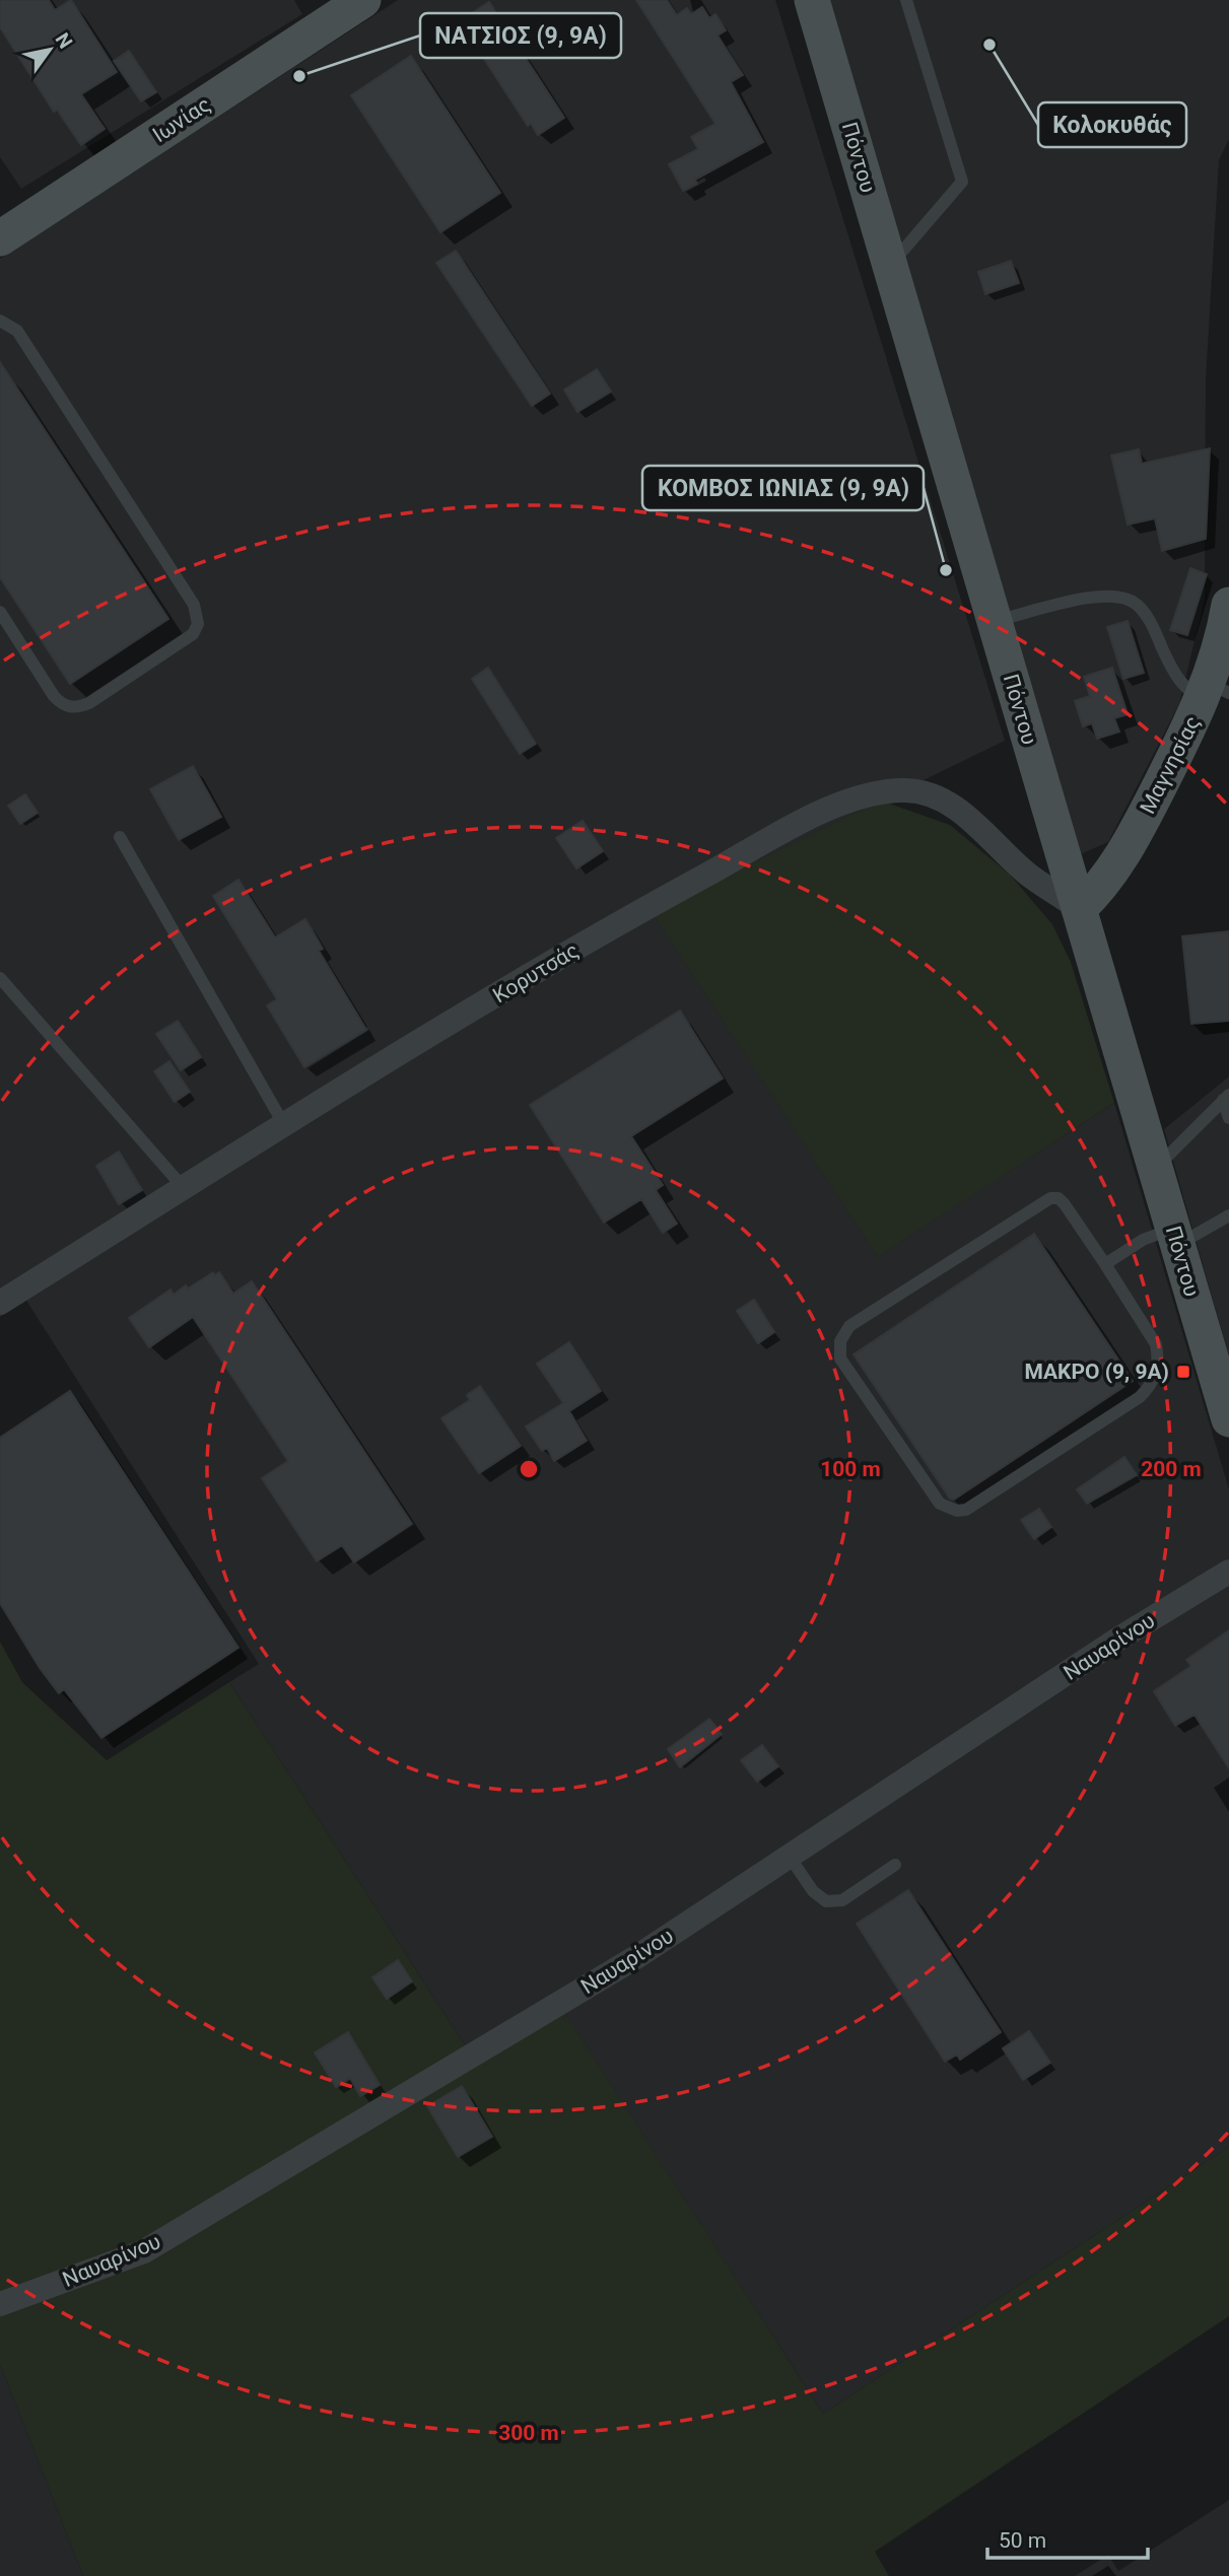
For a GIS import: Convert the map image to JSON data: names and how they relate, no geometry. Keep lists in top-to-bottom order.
{
  "streets": {
    "street": [
      "Ιωνίας",
      "Πόντου",
      "Μαγνησίας",
      "Κορυτσάς",
      "Ναυαρίνου"
    ]
  },
  "crossings": [
    ["Πόντου", "Μαγνησίας"],
    ["Πόντου", "Κορυτσάς"],
    ["Μαγνησίας", "Κορυτσάς"]
  ],
  "places": {
    "other": ["Κολοκυθάς", "ΝΑΤΣΙΟΣ (9, 9Α)", "ΚΟΜΒΟΣ ΙΩΝΙΑΣ (9, 9Α)"],
    "transit": ["ΜΑΚΡΟ (9, 9Α)"]
  },
  "scale_bar": "50 m",
  "north": "top right",
  "rings": ["100 m", "200 m", "300 m"]
}
